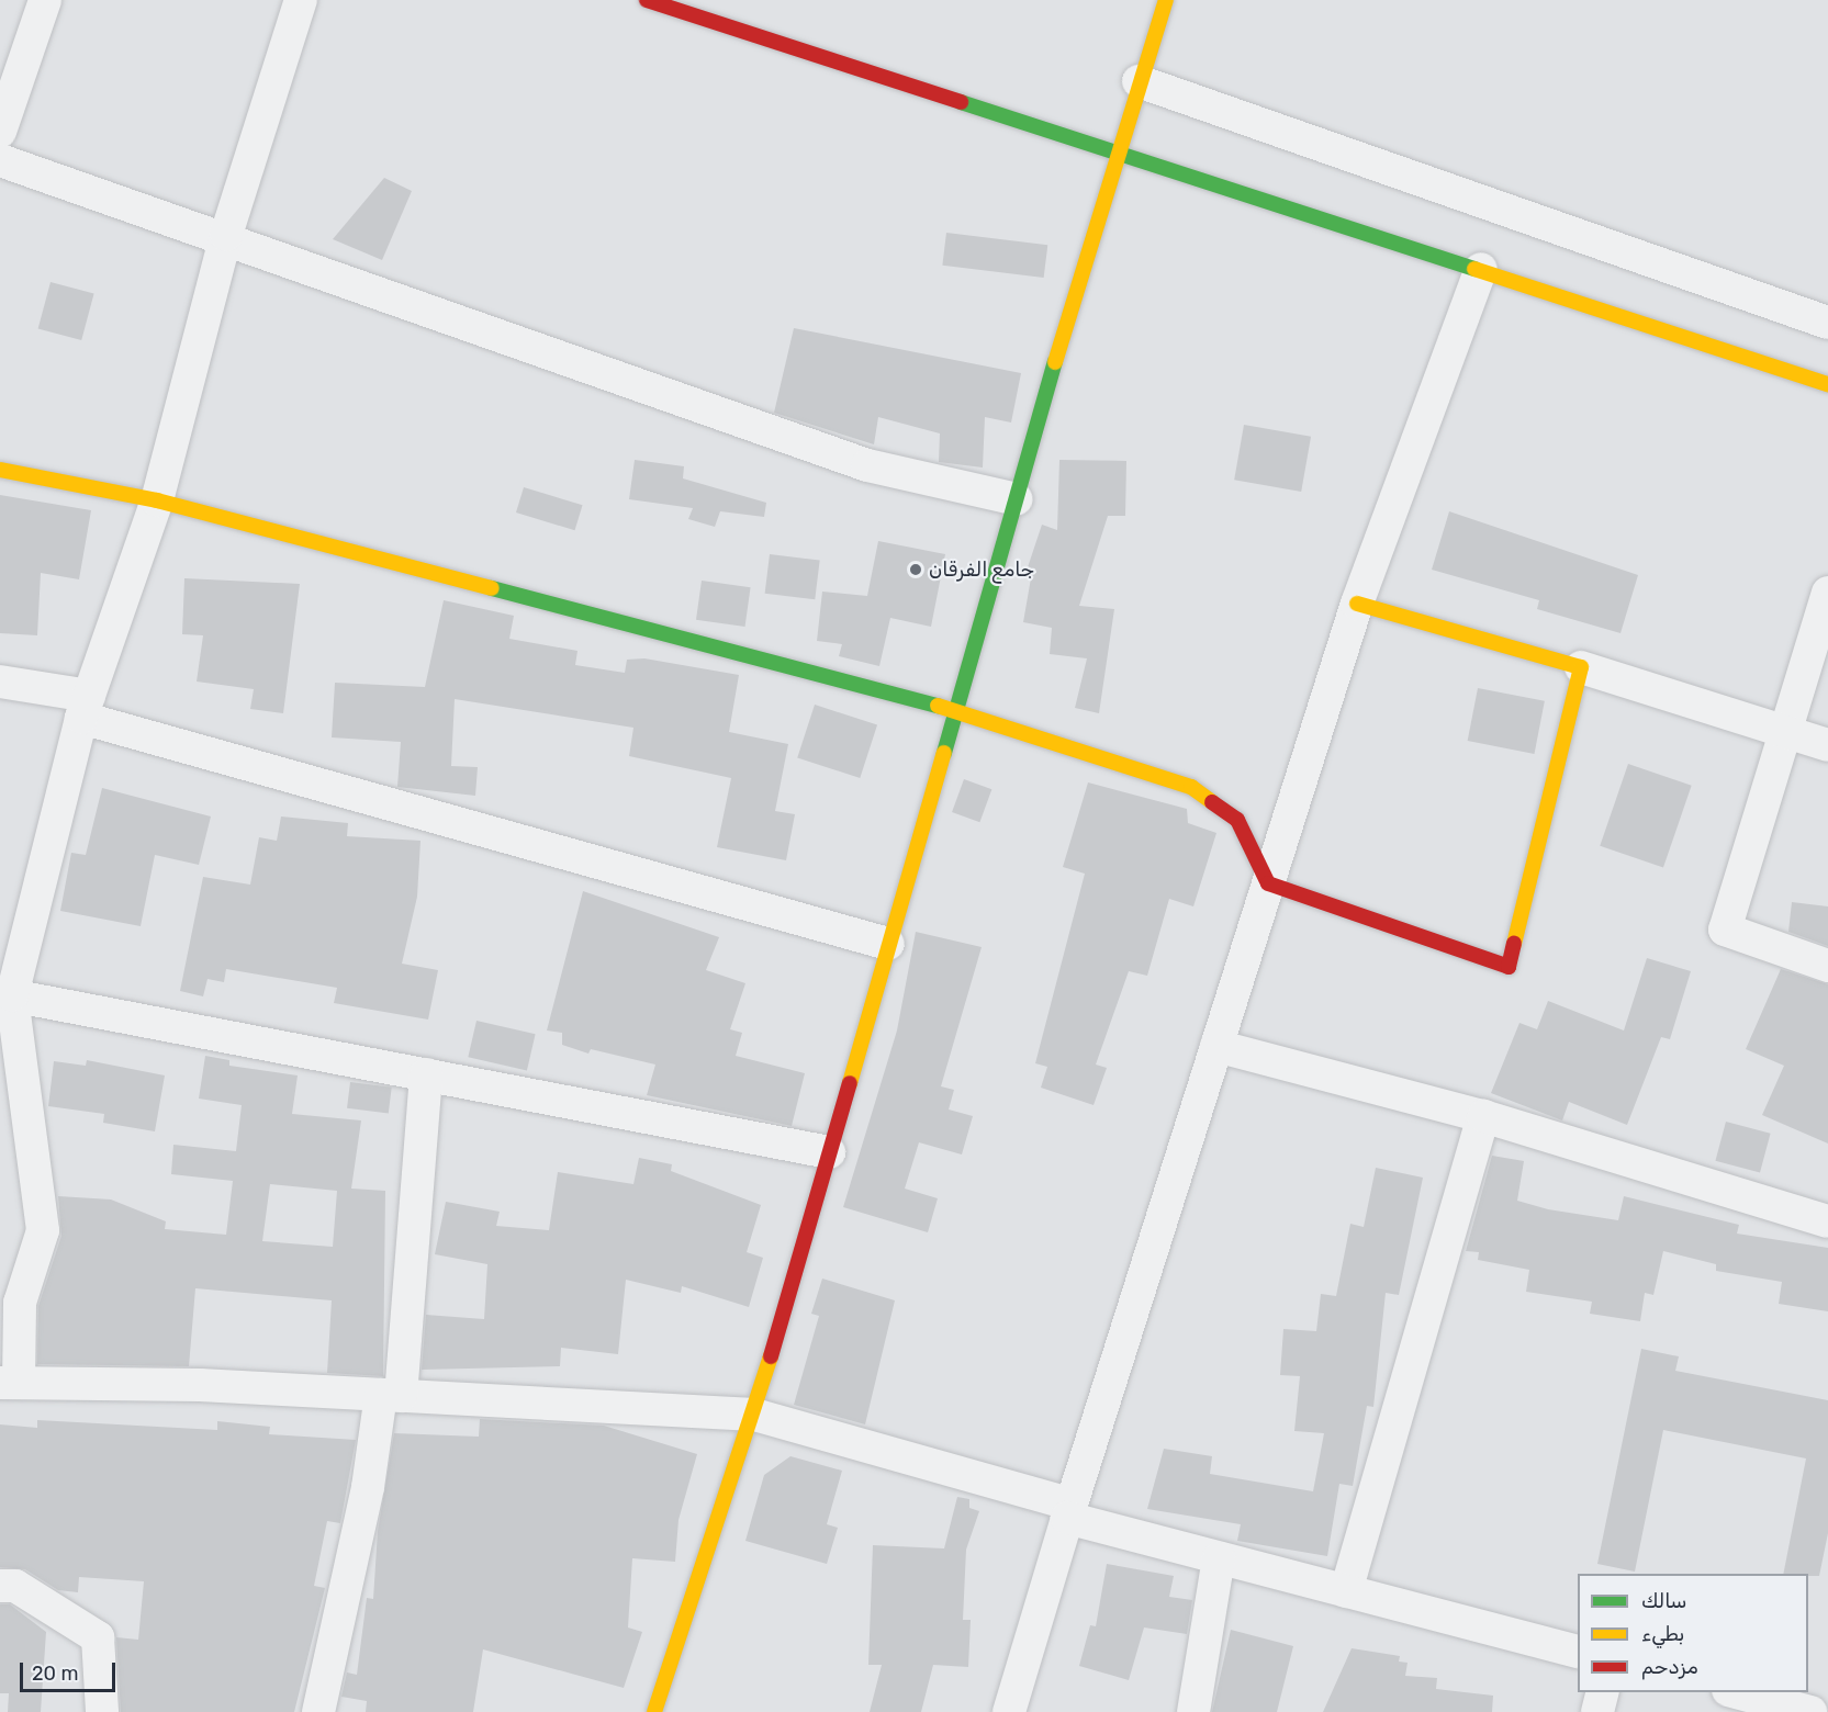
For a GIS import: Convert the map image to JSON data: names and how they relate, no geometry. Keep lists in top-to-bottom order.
{
  "places": ["جامع الفرقان"],
  "legend": ["سالك", "بطيء", "مزدحم"],
  "scale_bar": "20 m"
}
